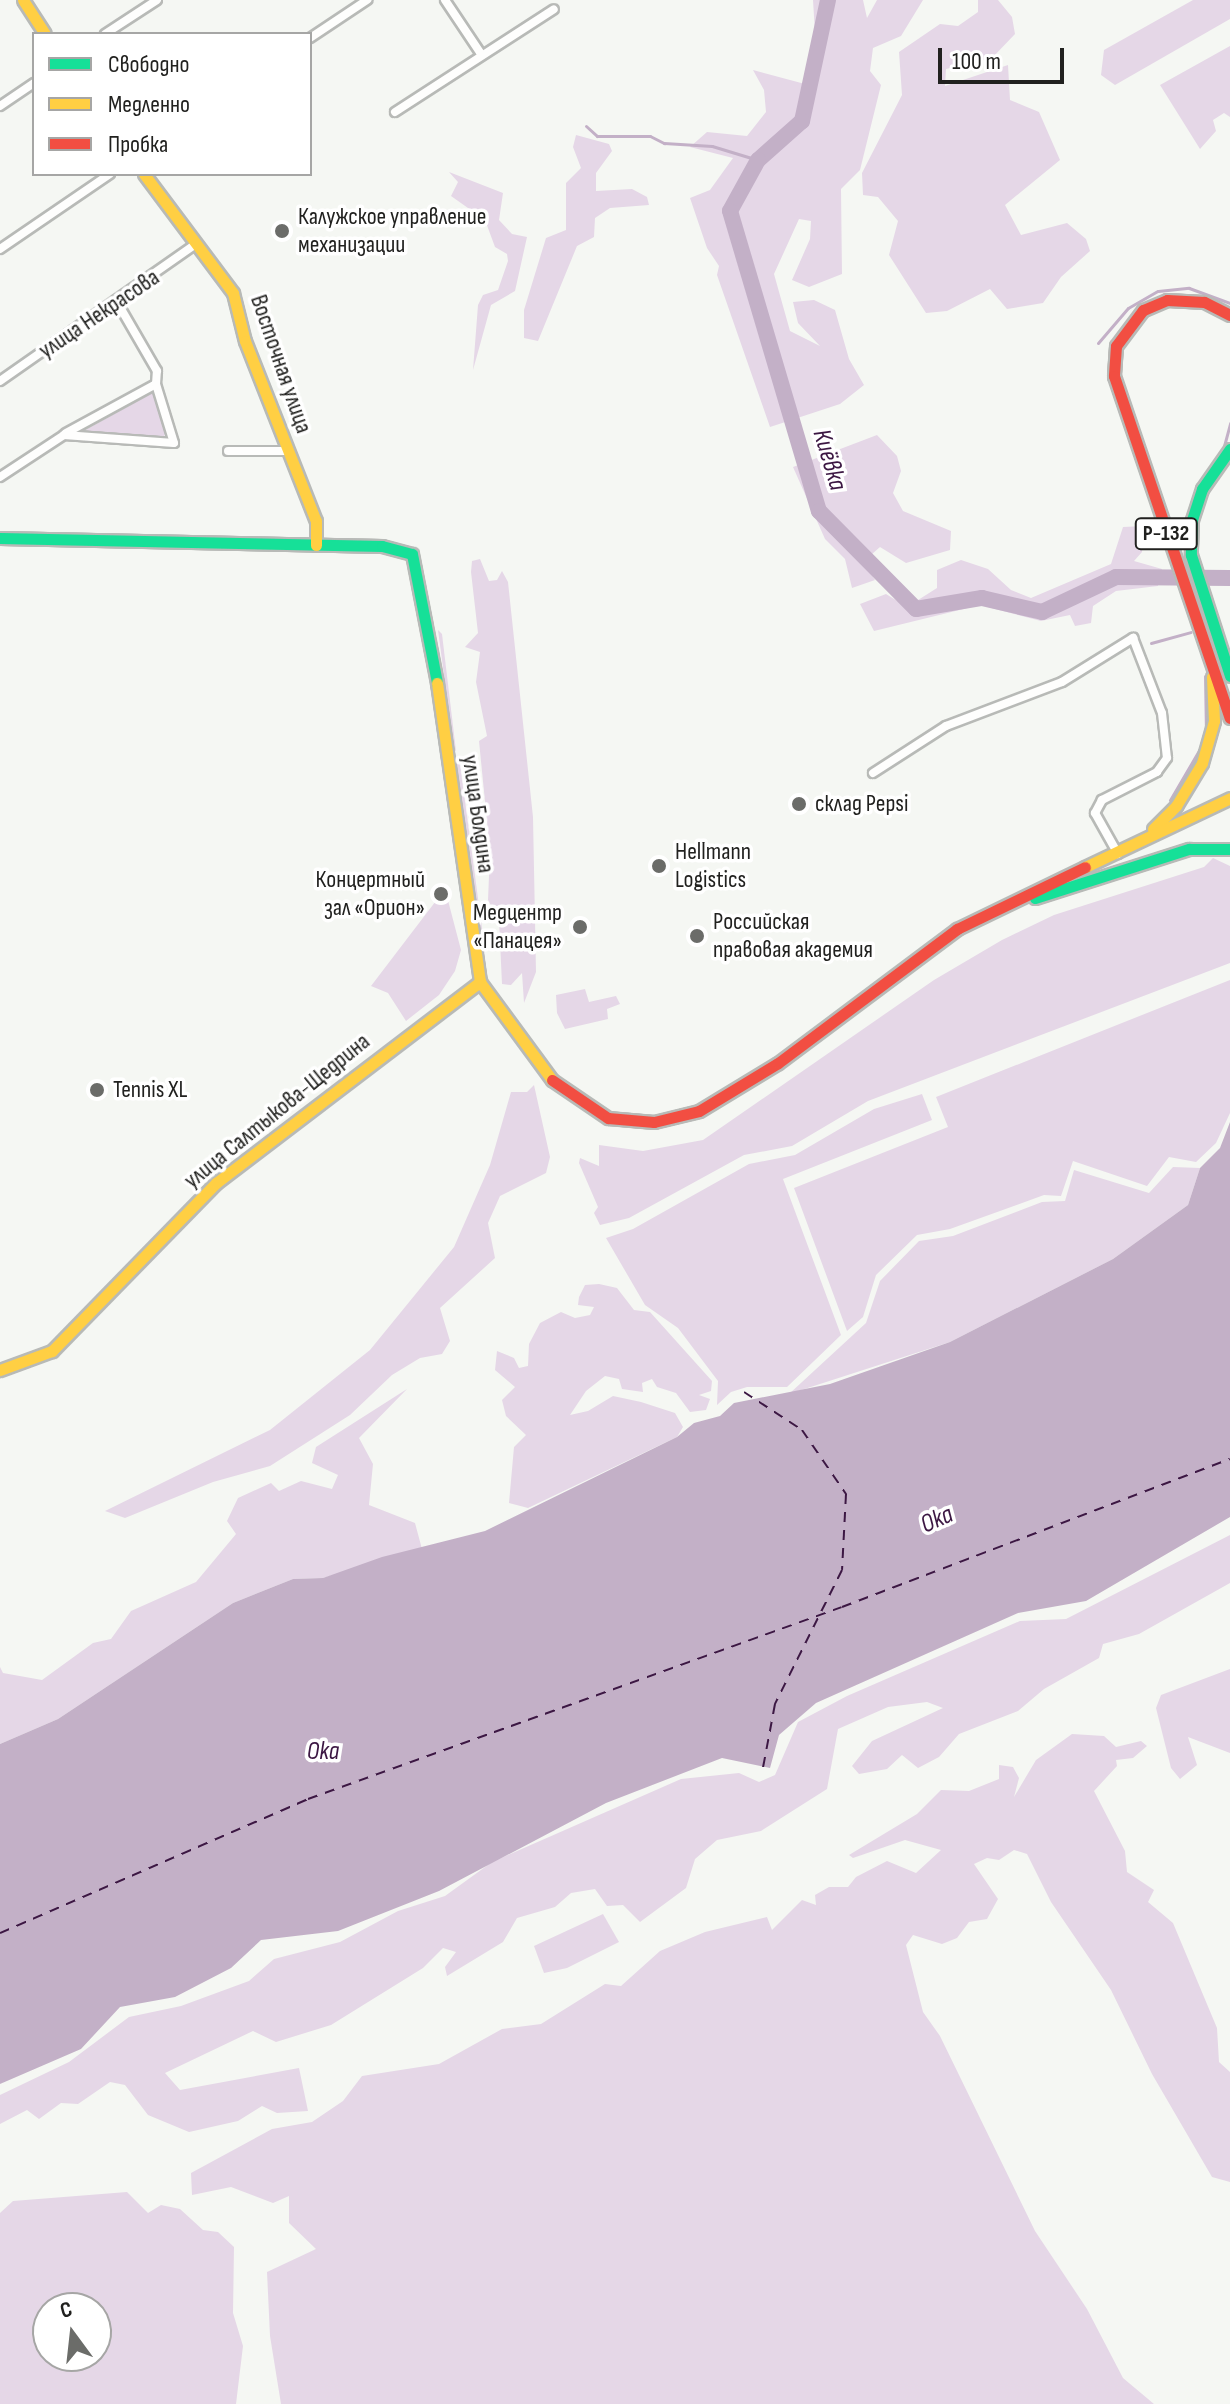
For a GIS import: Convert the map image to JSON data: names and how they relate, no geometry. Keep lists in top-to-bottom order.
{
  "streets": {
    "main road": [
      "Восточная улица",
      "Р-132",
      "улица Болдина",
      "улица Салтыкова-Щедрина"
    ],
    "street": ["улица Некрасова"]
  },
  "crossings": [
    ["улица Некрасова", "Восточная улица"],
    ["Восточная улица", "улица Болдина"],
    ["улица Болдина", "улица Салтыкова-Щедрина"]
  ],
  "water": ["Киёвка", "Oka"],
  "places": [
    "Калужское управление механизации",
    "склад Pepsi",
    "Hellmann Logistics",
    "Концертный зал «Орион»",
    "Медцентр «Панацея»",
    "Российская правовая академия",
    "Tennis XL"
  ],
  "legend": ["Свободно", "Медленно", "Пробка"],
  "scale_bar": "100 m",
  "north": "top"
}
